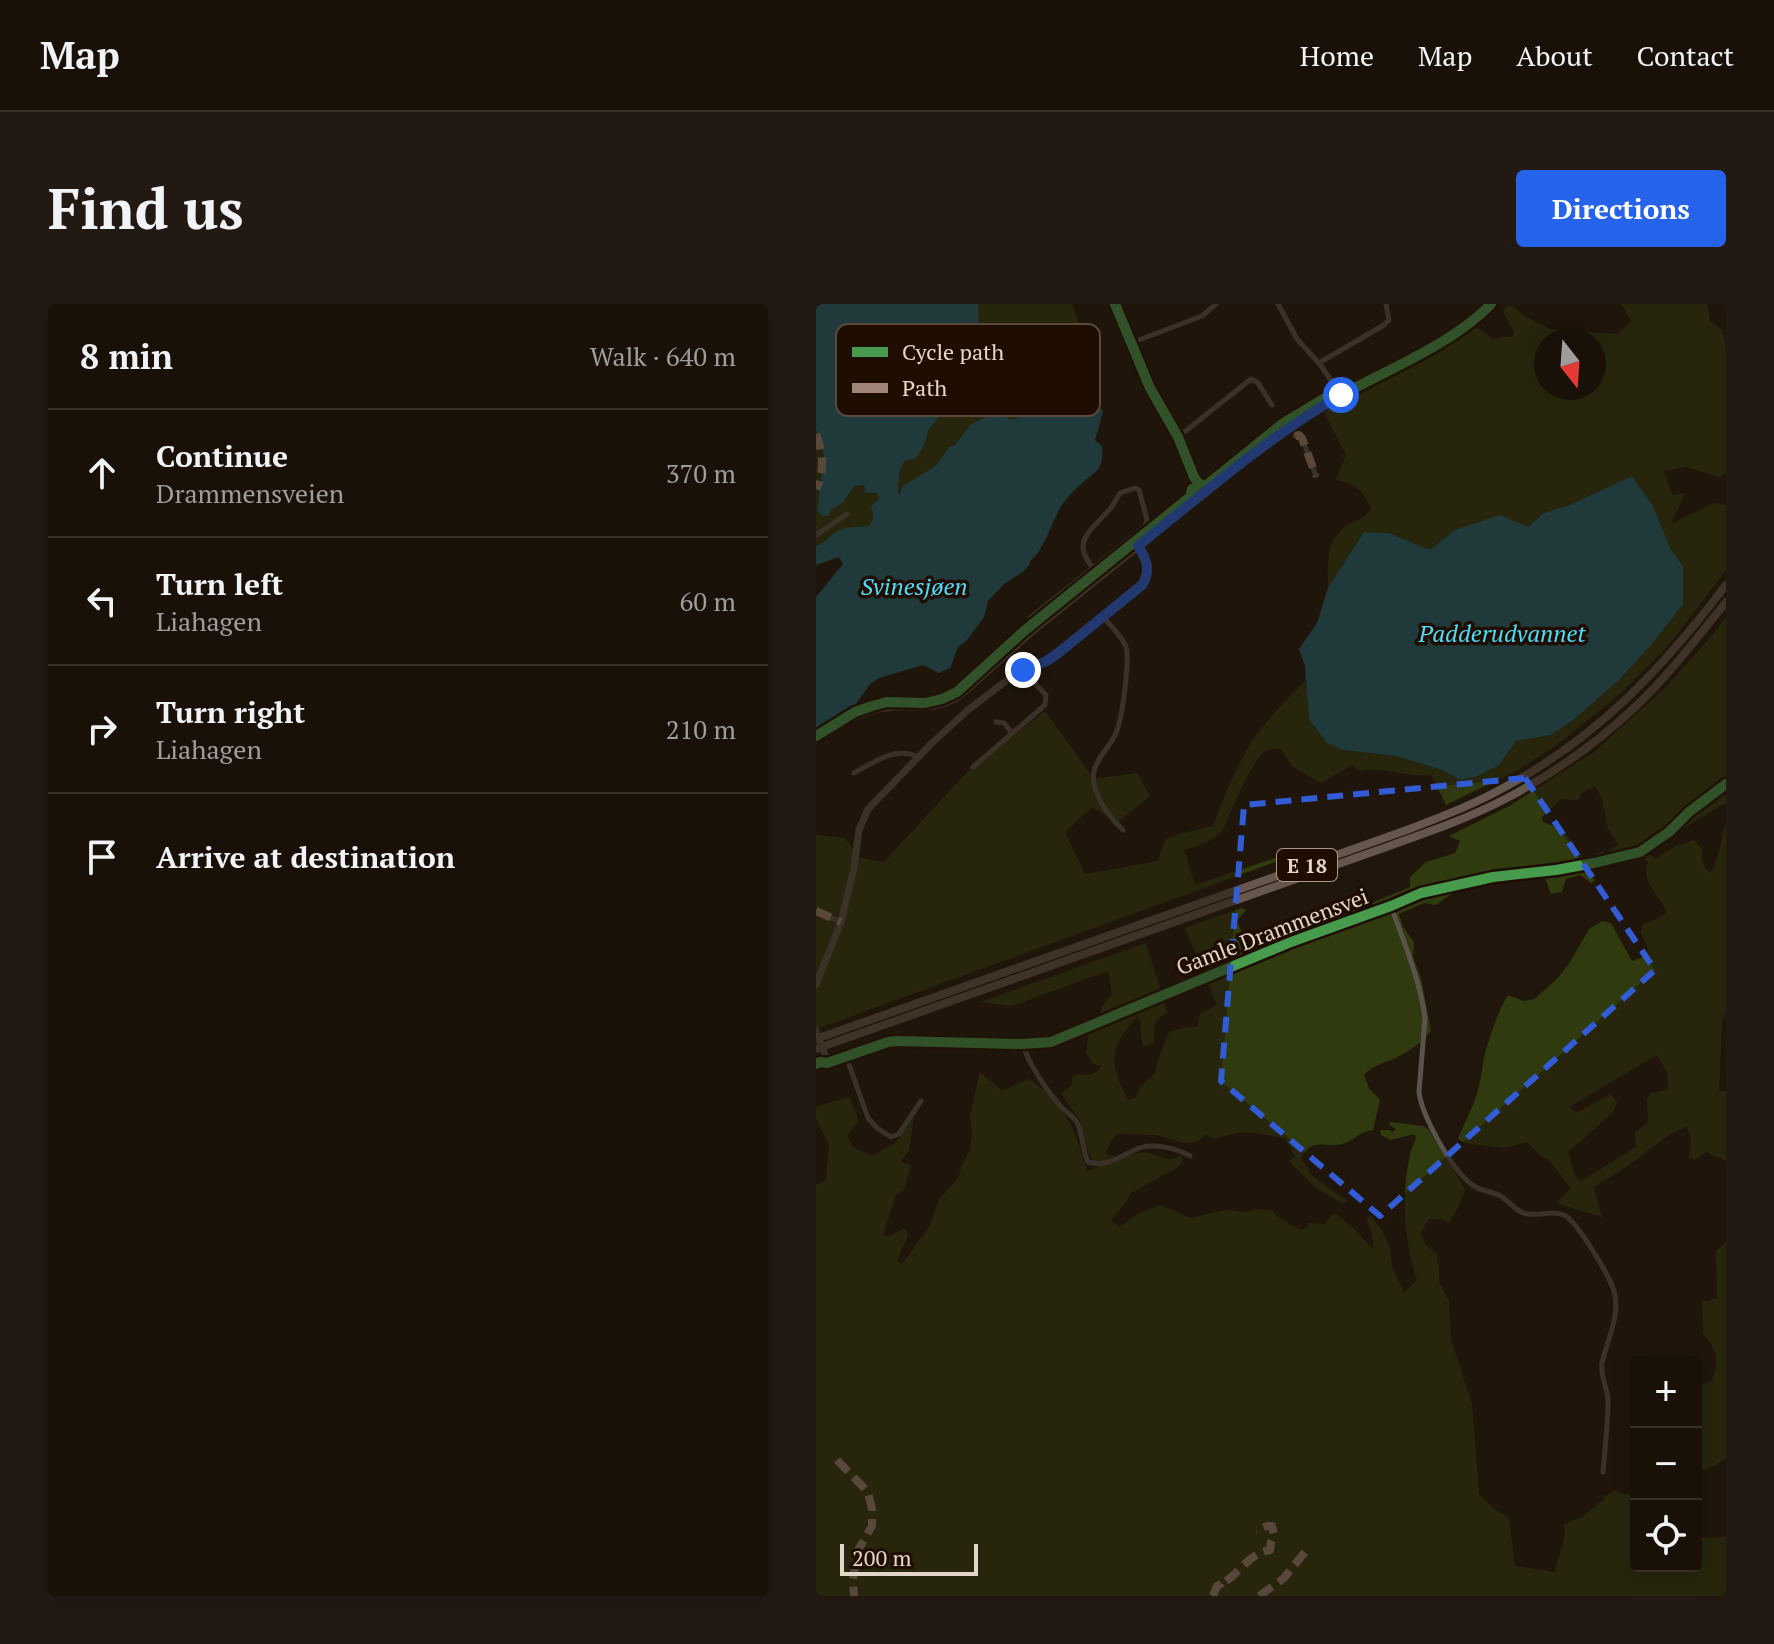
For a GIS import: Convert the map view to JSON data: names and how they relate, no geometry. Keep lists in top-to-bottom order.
{
  "streets": {
    "highway": ["E 18"],
    "main road": ["Gamle Drammensvei"]
  },
  "water": ["Svinesjøen", "Padderudvannet"],
  "legend": ["Cycle path", "Path"],
  "scale_bar": "200 m",
  "north": "bottom",
  "page": {
    "header": "Map",
    "nav": [
      "Home",
      "Map",
      "About",
      "Contact"
    ],
    "buttons": "Directions",
    "title": "Find us",
    "heading": ["8 min", "Walk · 640 m"],
    "list": [
      ["Continue", "Drammensveien", "370 m"],
      ["Turn left", "Liahagen", "60 m"],
      ["Turn right", "Liahagen", "210 m"],
      "Arrive at destination"
    ],
    "map_buttons": ["+", "−"],
    "scale": "200 m"
  }
}
